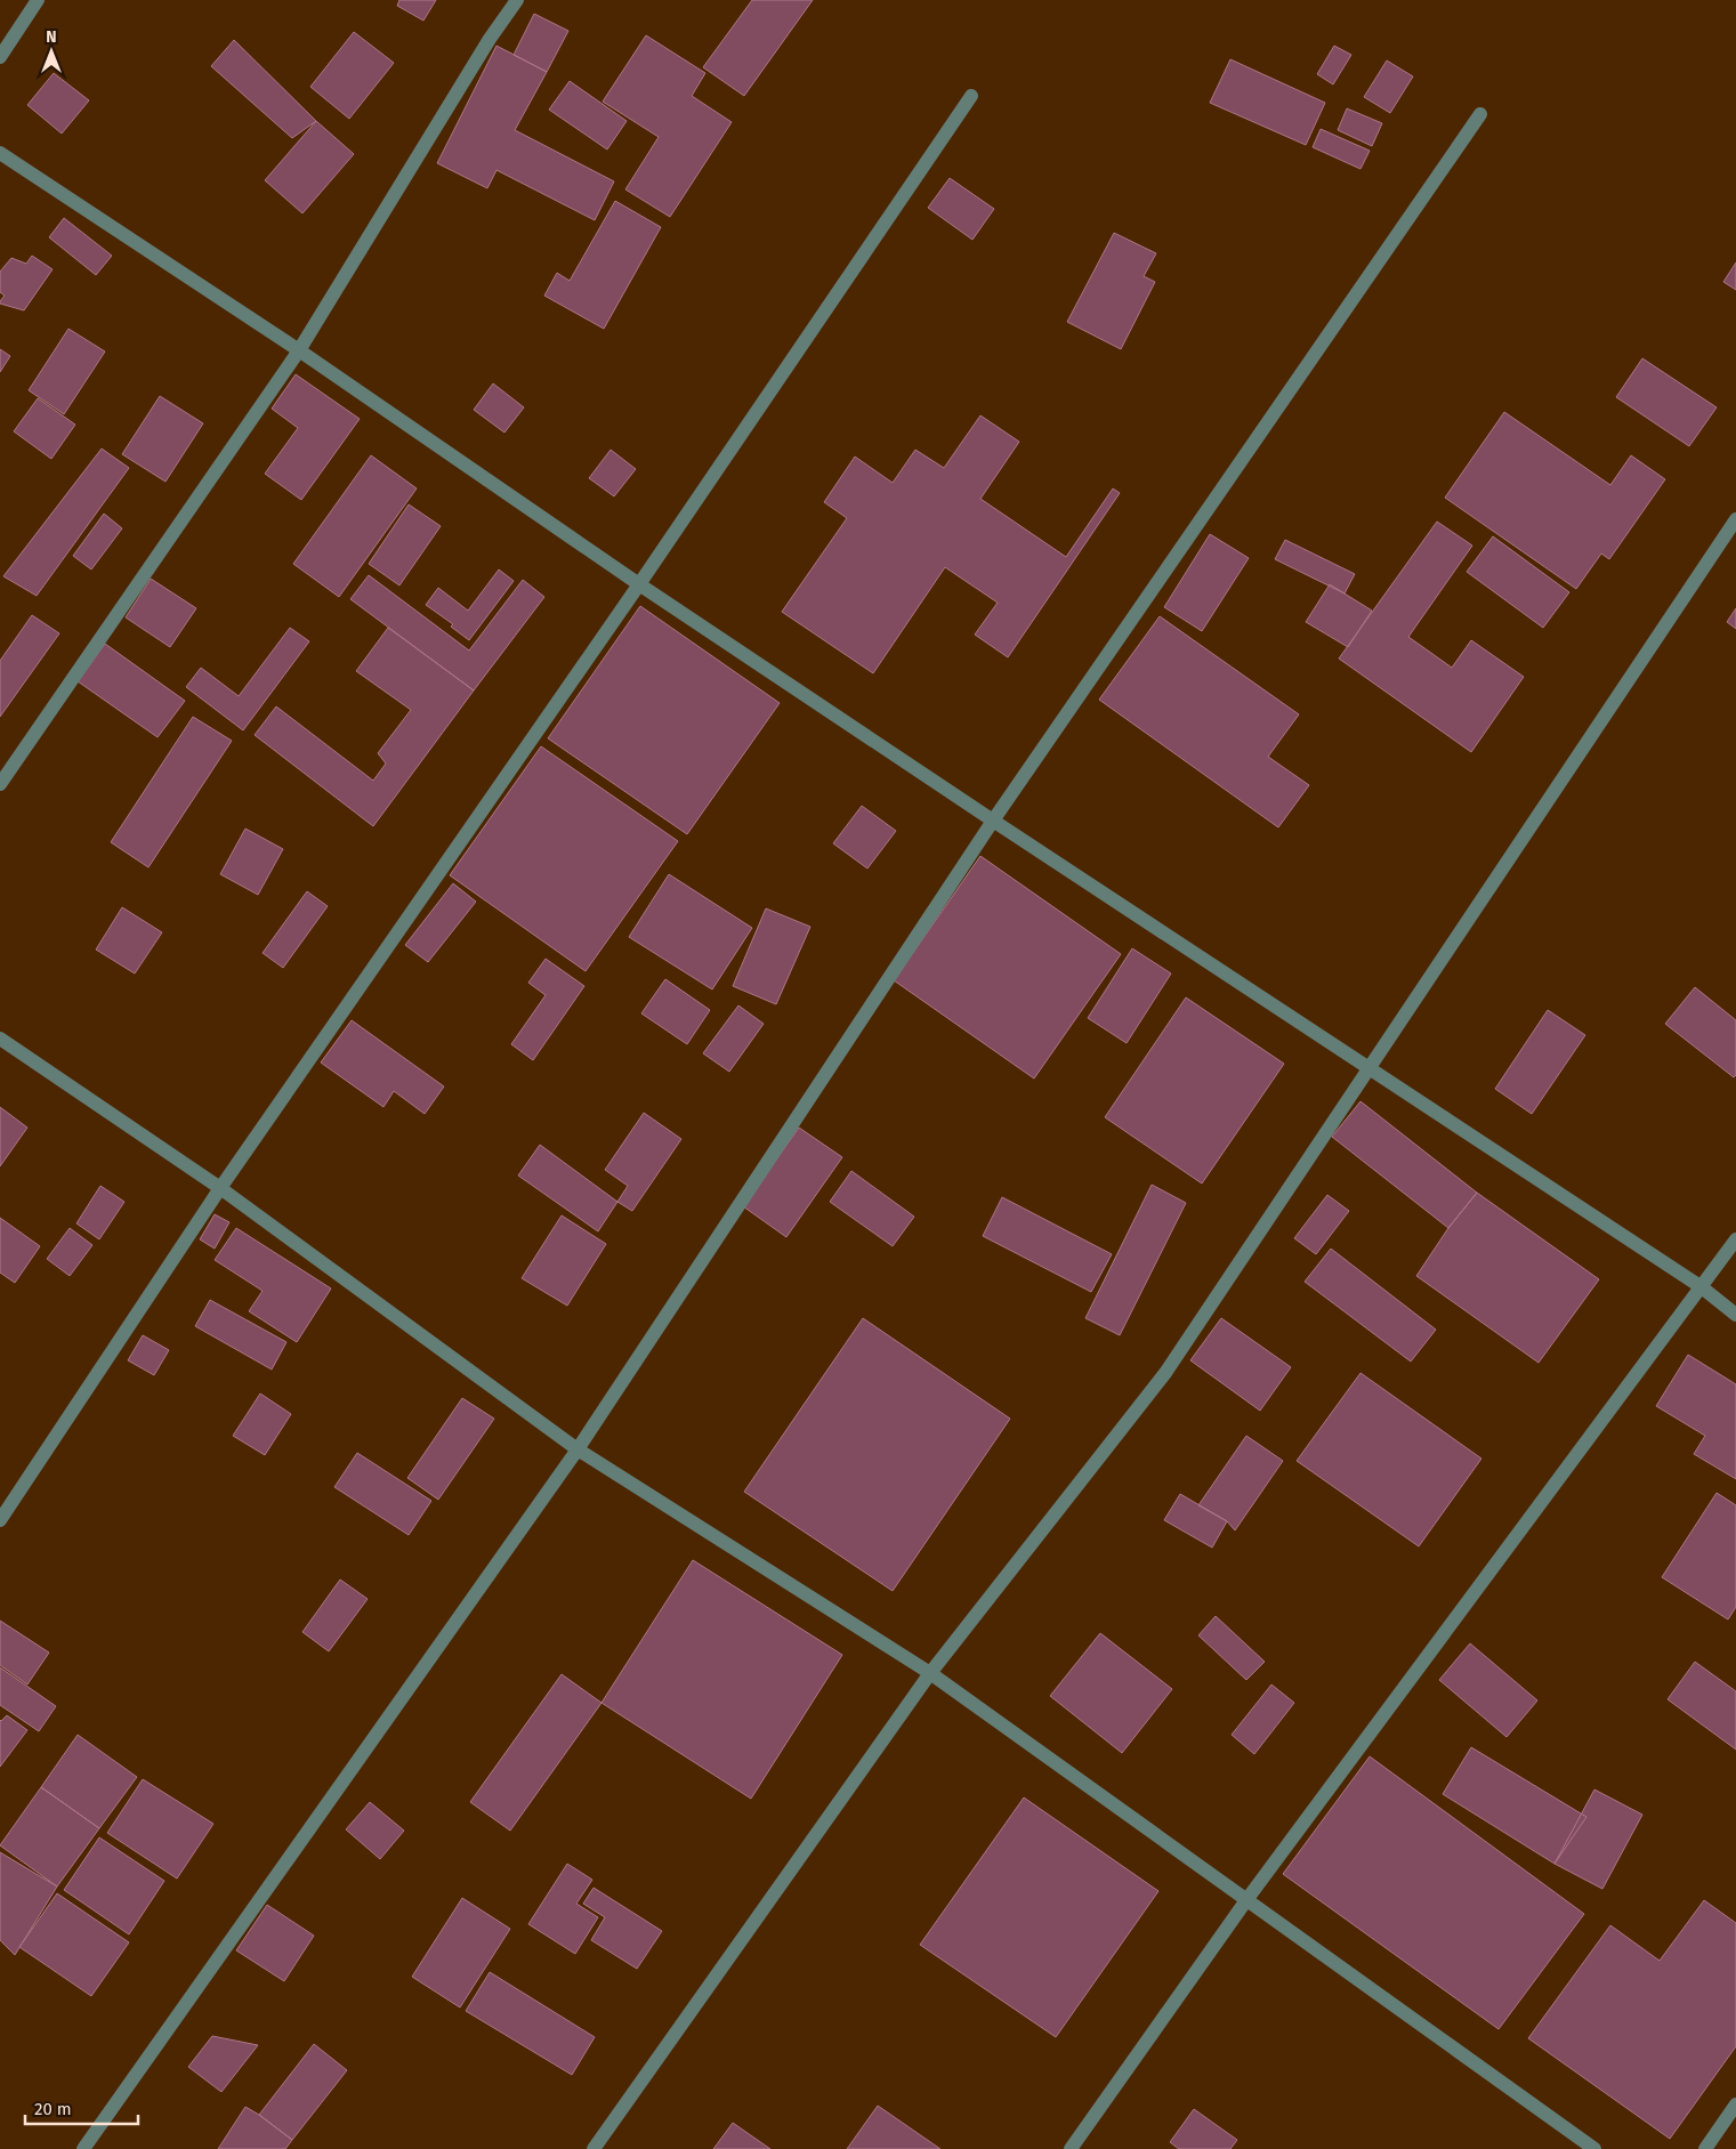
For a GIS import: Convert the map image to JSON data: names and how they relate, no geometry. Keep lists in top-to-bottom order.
{
  "scale_bar": "20 m",
  "north": "top"
}
